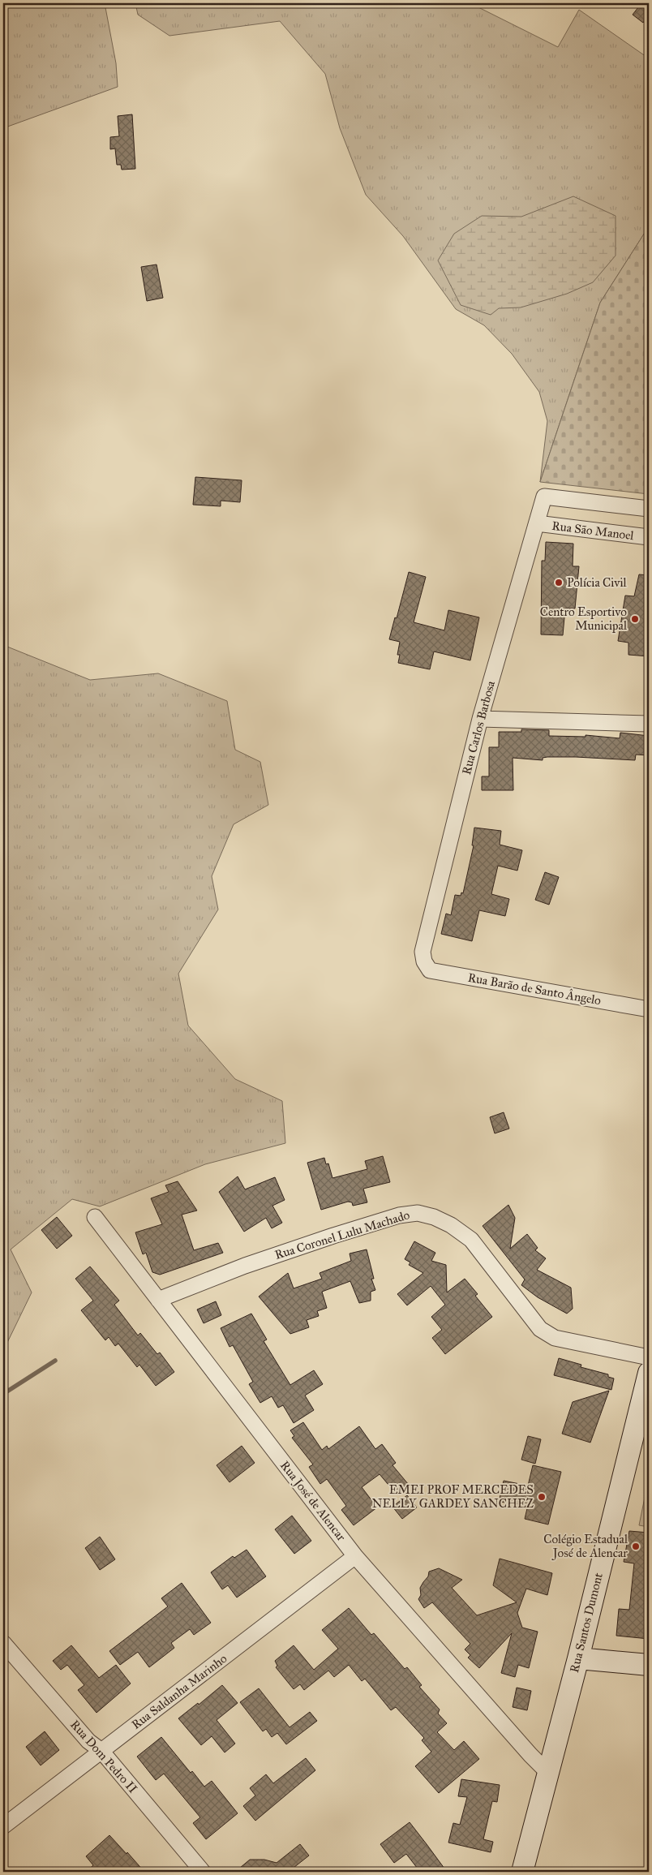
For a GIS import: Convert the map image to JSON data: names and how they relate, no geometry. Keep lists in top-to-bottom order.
{
  "streets": {
    "main road": ["Rua Santos Dumont"],
    "street": [
      "Rua São Manoel",
      "Rua Carlos Barbosa",
      "Rua Barão de Santo Ângelo",
      "Rua Coronel Lulu Machado",
      "Rua José de Alencar",
      "Rua Saldanha Marinho",
      "Rua Dom Pedro II"
    ]
  },
  "crossings": [
    ["Rua São Manoel", "Rua Carlos Barbosa"],
    ["Rua Carlos Barbosa", "Rua Barão de Santo Ângelo"],
    ["Rua Coronel Lulu Machado", "Rua José de Alencar"],
    ["Rua José de Alencar", "Rua Santos Dumont"],
    ["Rua José de Alencar", "Rua Saldanha Marinho"],
    ["Rua Saldanha Marinho", "Rua Dom Pedro II"]
  ],
  "places": [
    "Polícia Civil",
    "Centro Esportivo Municipal",
    "EMEI PROF MERCEDES NELLY GARDEY SANCHEZ",
    "Colégio Estadual José de Alencar"
  ]
}
